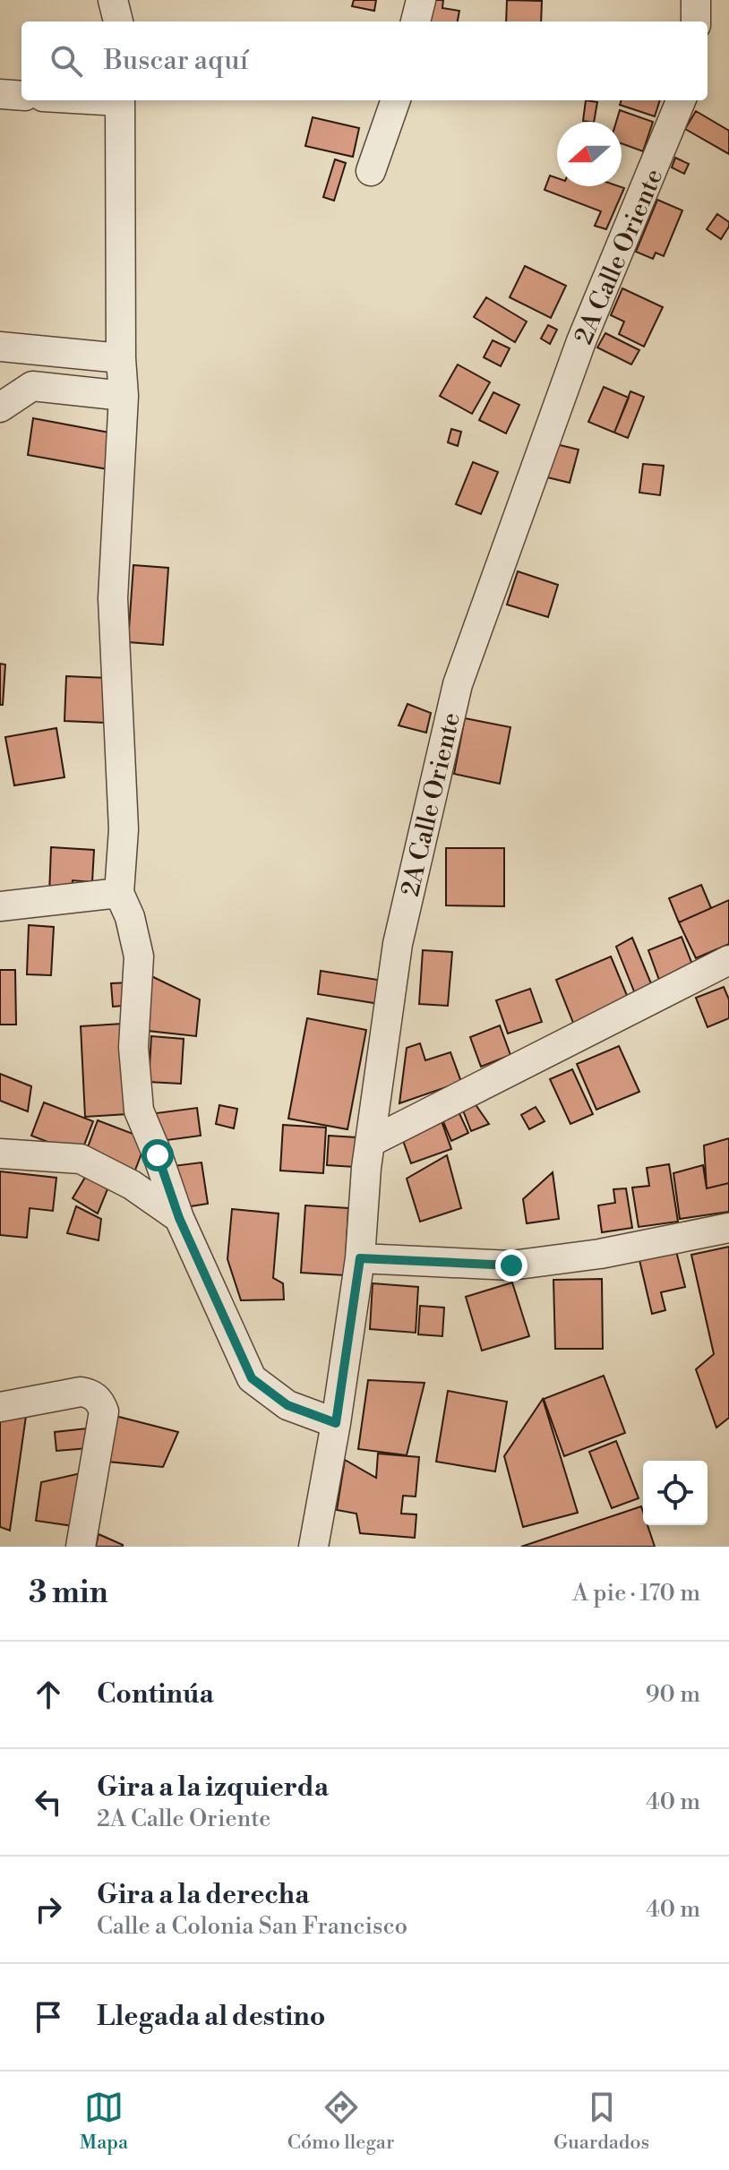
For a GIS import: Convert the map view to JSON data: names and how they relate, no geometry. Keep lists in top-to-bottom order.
{
  "streets": {
    "street": ["2A Calle Oriente"]
  },
  "north": "left",
  "page": {
    "search": "Buscar aquí",
    "heading": ["3 min", "A pie · 170 m"],
    "list": [
      ["Continúa", "90 m"],
      ["Gira a la izquierda", "2A Calle Oriente", "40 m"],
      ["Gira a la derecha", "Calle a Colonia San Francisco", "40 m"],
      "Llegada al destino"
    ],
    "nav": ["Mapa", "Cómo llegar", "Guardados"]
  }
}
